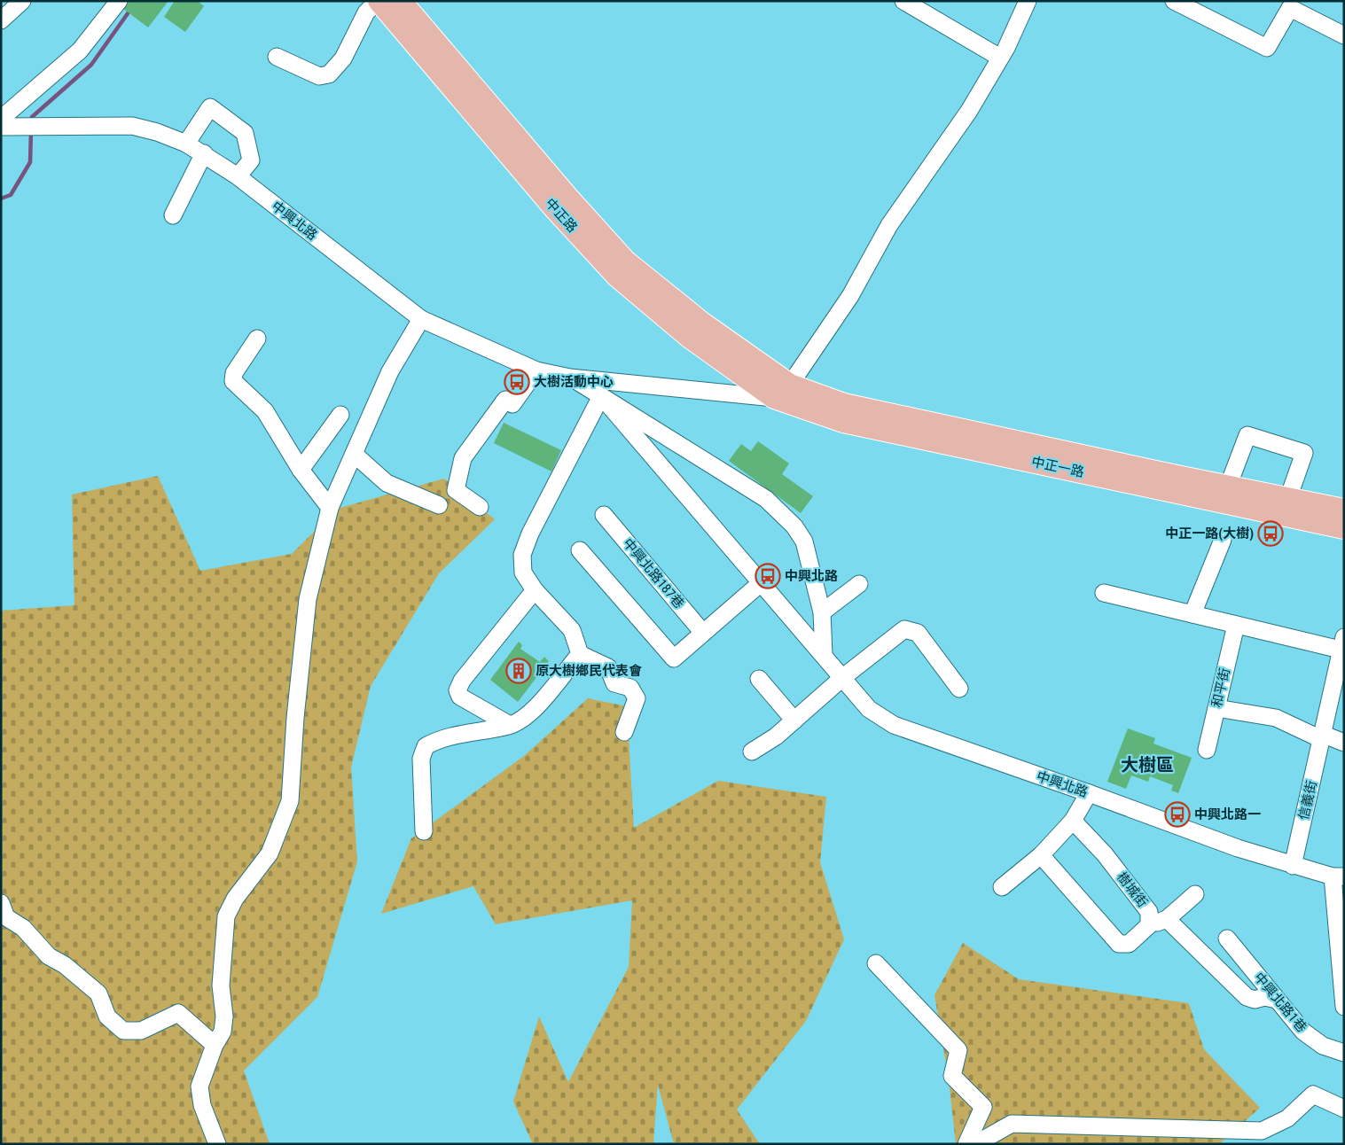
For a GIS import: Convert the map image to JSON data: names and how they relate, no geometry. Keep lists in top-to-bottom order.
{
  "streets": {
    "main road": ["中正路", "中正一路"],
    "street": [
      "中興北路",
      "中興北路187巷",
      "和平街",
      "信義街",
      "樹城街",
      "中興北路1巷"
    ]
  },
  "crossings": [
    ["中正路", "中興北路"],
    ["中正路", "中正一路"],
    ["中興北路", "中正一路"],
    ["中興北路", "信義街"]
  ],
  "districts": ["大樹區"],
  "places": {
    "bus stop": [
      "大樹活動中心",
      "中正一路(大樹)",
      "中興北路",
      "中興北路一"
    ],
    "building": ["原大樹鄉民代表會"]
  }
}
